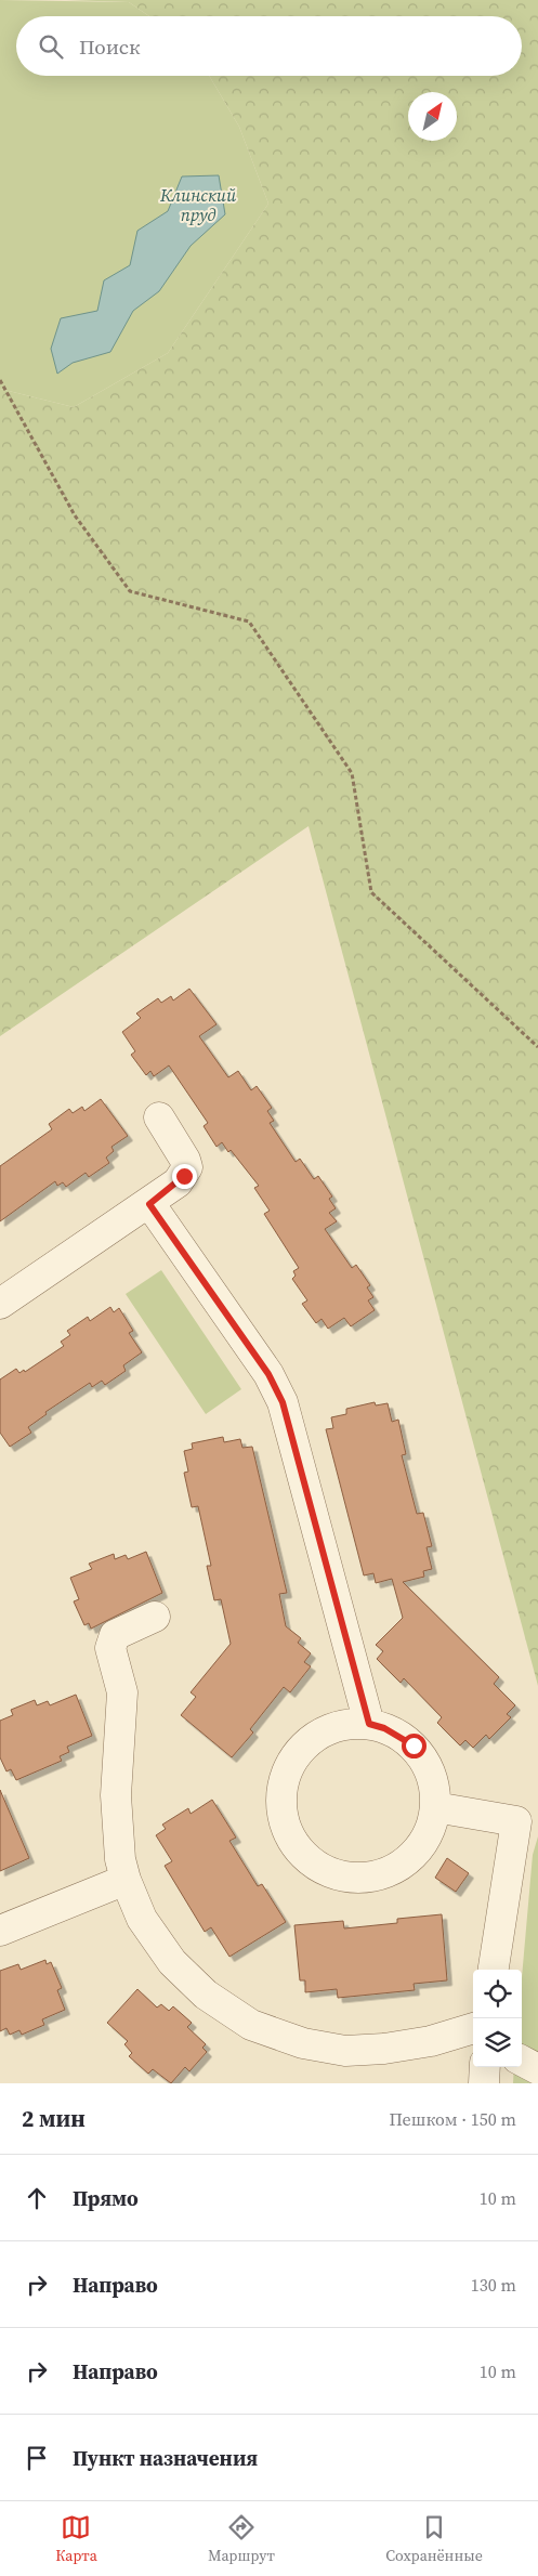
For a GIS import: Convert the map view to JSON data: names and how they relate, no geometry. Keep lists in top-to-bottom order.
{
  "water": ["Клинский пруд"],
  "north": "top right",
  "page": {
    "search": "Поиск",
    "heading": ["2 мин", "Пешком · 150 m"],
    "list": [
      ["Прямо", "10 m"],
      ["Направо", "130 m"],
      ["Направо", "10 m"],
      "Пункт назначения"
    ],
    "nav": ["Карта", "Маршрут", "Сохранённые"]
  }
}
